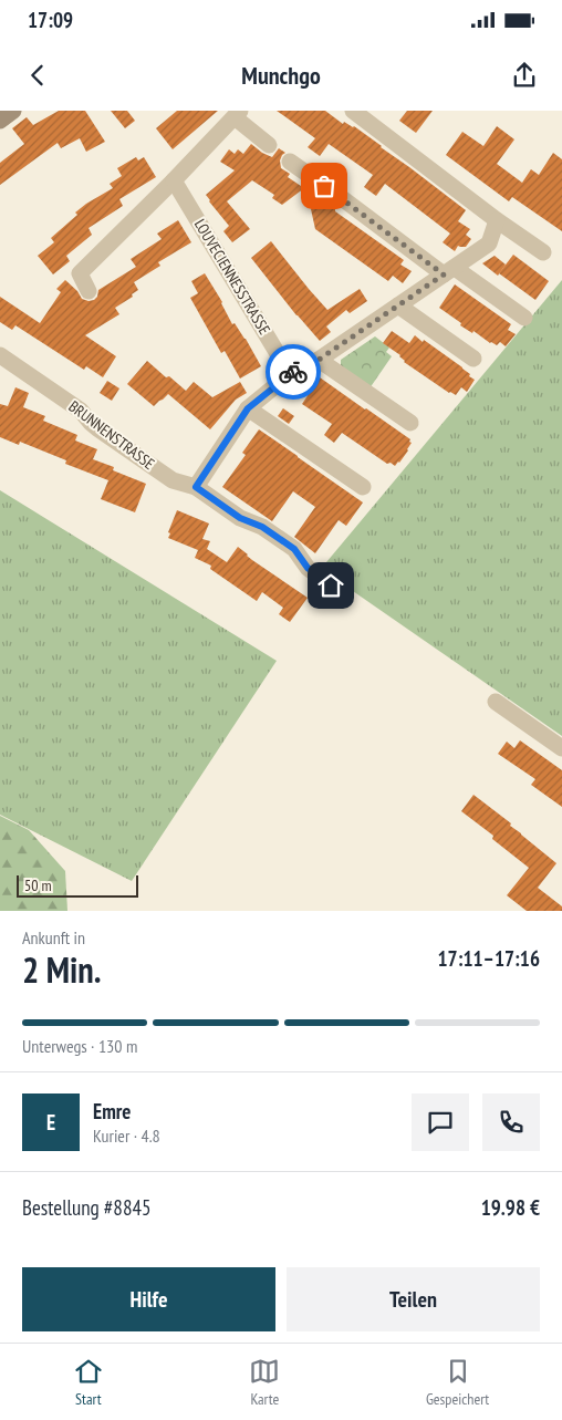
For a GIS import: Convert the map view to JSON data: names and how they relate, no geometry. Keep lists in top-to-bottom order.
{
  "streets": {
    "street": ["LOUVECIENNESSTRASSE", "BRUNNENSTRASSE"]
  },
  "scale_bar": "50 m",
  "page": {
    "status": "17:09",
    "header": "Munchgo",
    "scale": "50 m",
    "heading": ["2 Min.", "Ankunft in", "17:11–17:16"],
    "panel": [
      "Emre",
      "Kurier · 4.8",
      "Bestellung #8845",
      "19.98 €"
    ],
    "bar": "Unterwegs · 130 m",
    "round": "E",
    "buttons": ["Hilfe", "Teilen"],
    "tabs": ["Start", "Karte", "Gespeichert"]
  }
}
